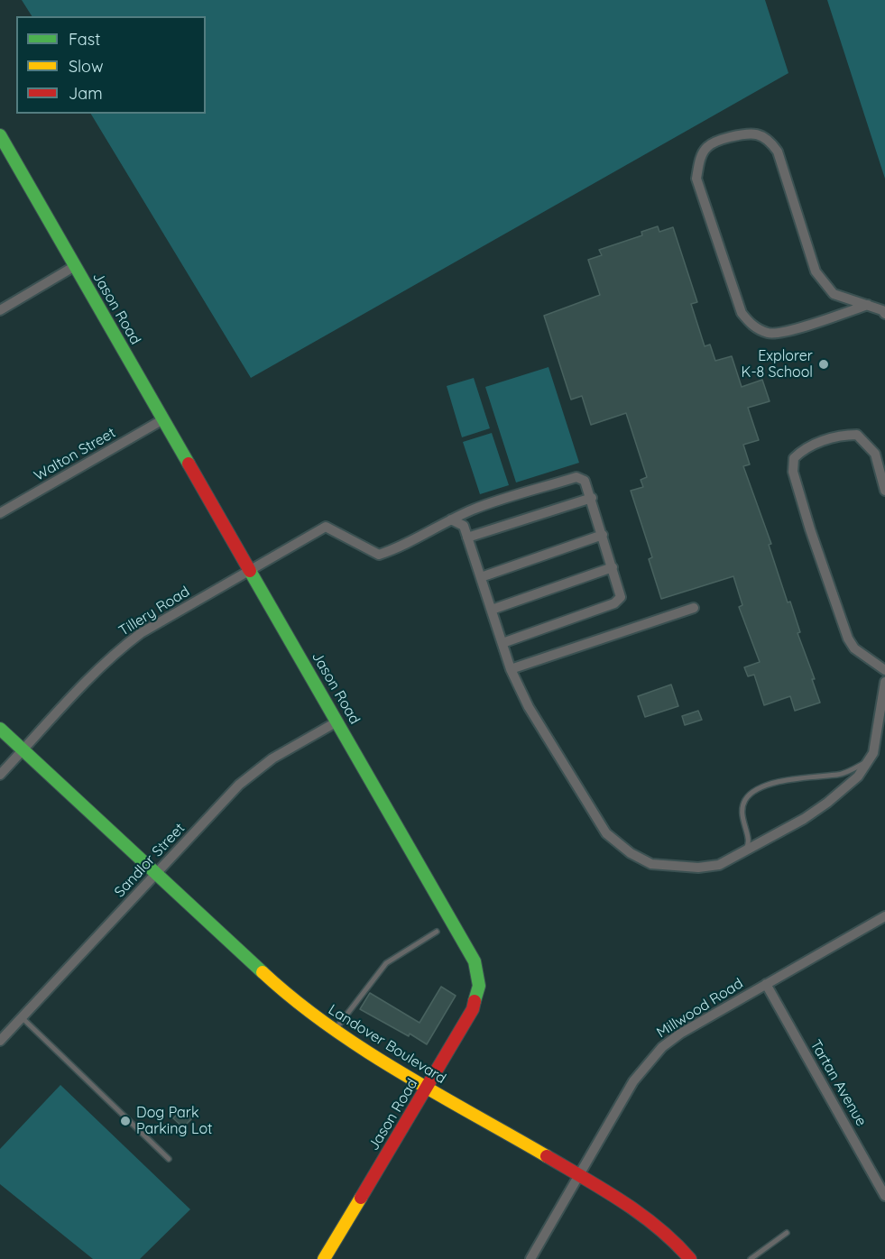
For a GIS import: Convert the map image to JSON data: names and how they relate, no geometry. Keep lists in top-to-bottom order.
{
  "streets": {
    "street": [
      "Jason Road",
      "Walton Street",
      "Tillery Road",
      "Sandlor Street",
      "Millwood Road",
      "Landover Boulevard",
      "Tartan Avenue"
    ]
  },
  "crossings": [
    ["Jason Road", "Walton Street"],
    ["Jason Road", "Tillery Road"],
    ["Jason Road", "Sandlor Street"],
    ["Jason Road", "Landover Boulevard"],
    ["Tillery Road", "Landover Boulevard"],
    ["Sandlor Street", "Landover Boulevard"],
    ["Millwood Road", "Landover Boulevard"],
    ["Millwood Road", "Tartan Avenue"]
  ],
  "places": ["Explorer K-8 School", "Dog Park Parking Lot"],
  "legend": ["Fast", "Slow", "Jam"]
}
